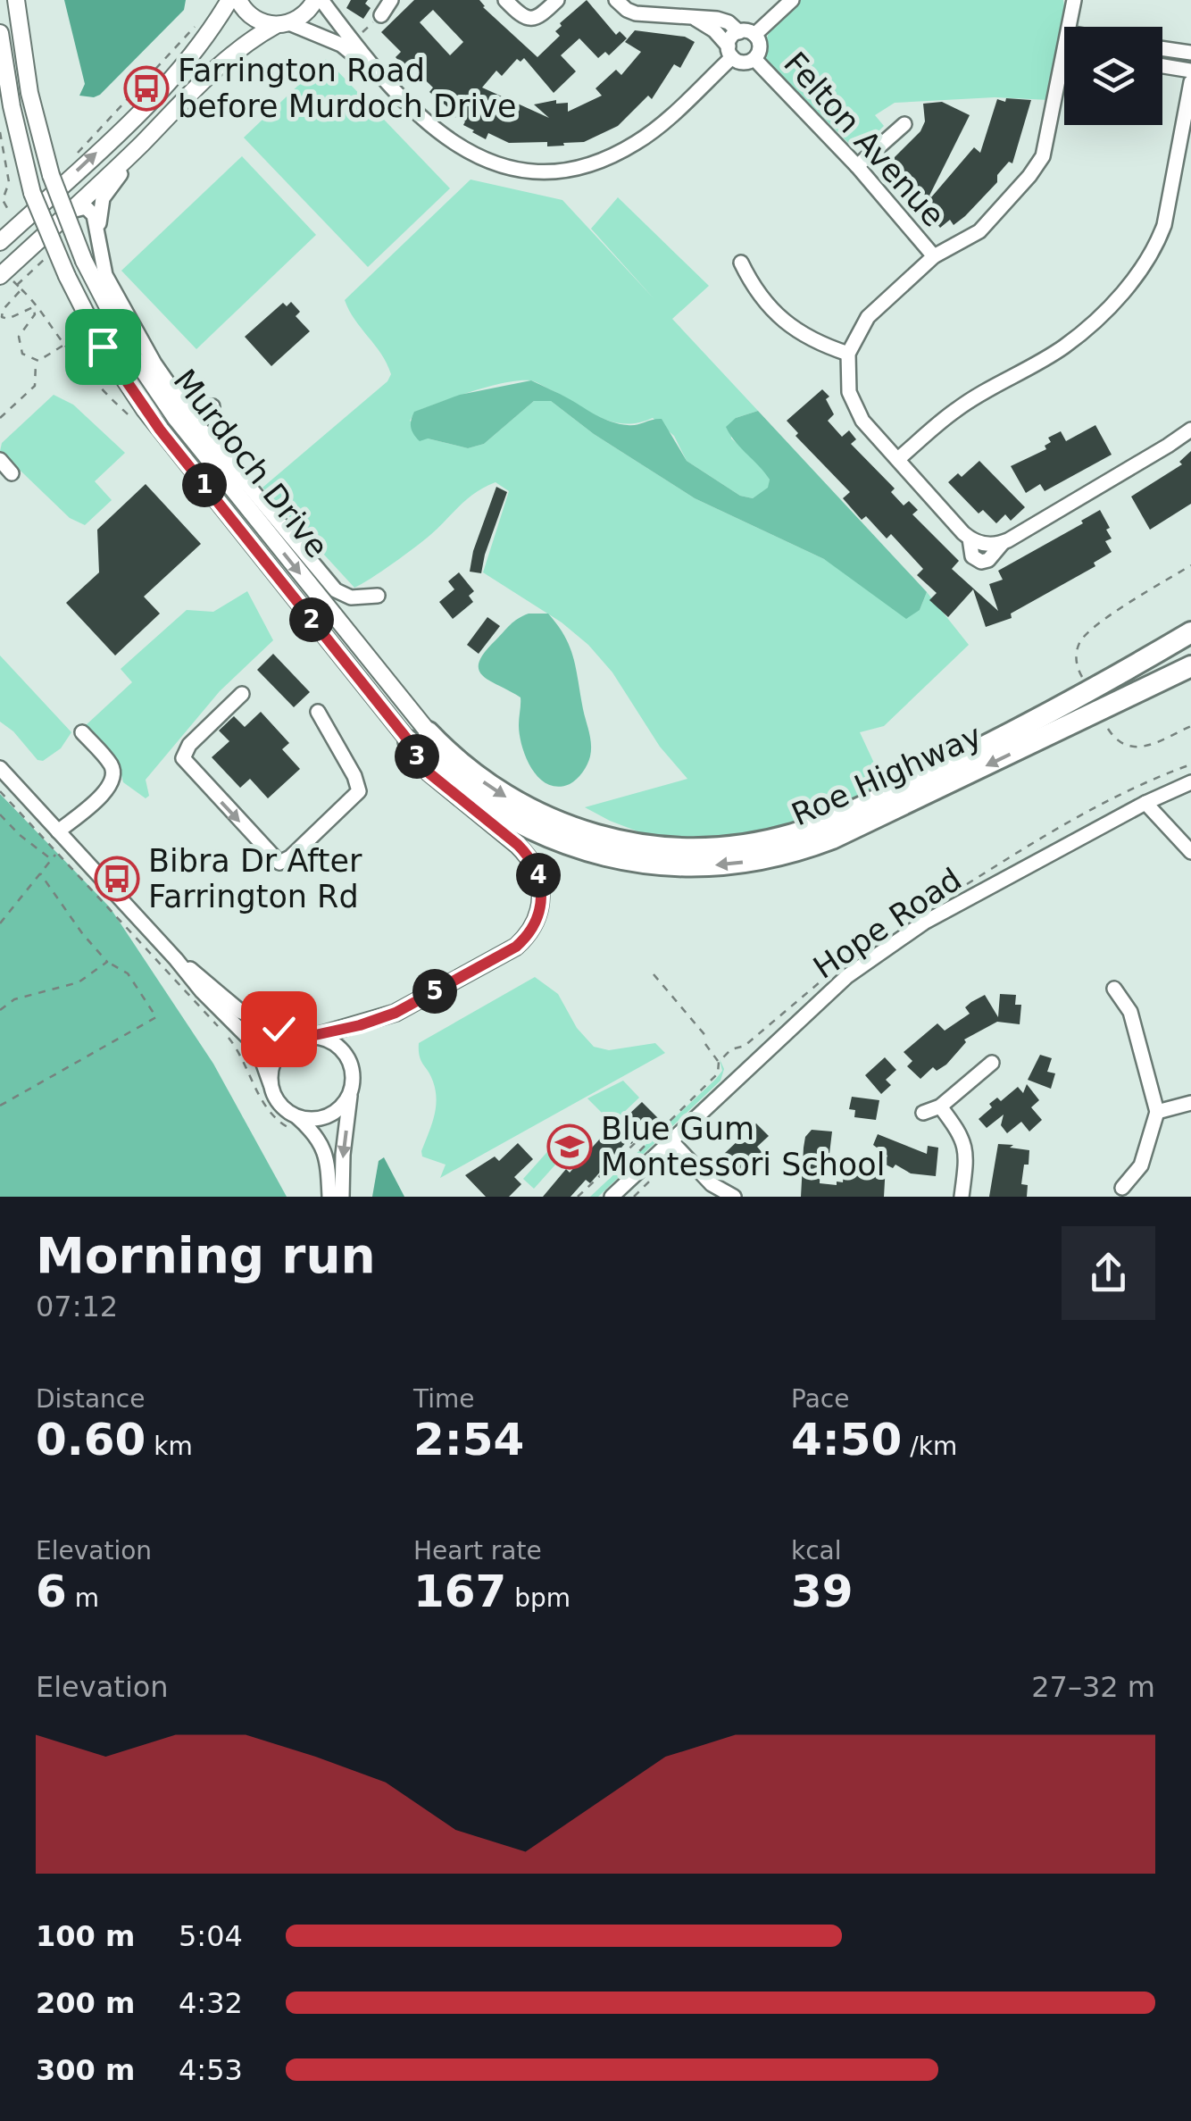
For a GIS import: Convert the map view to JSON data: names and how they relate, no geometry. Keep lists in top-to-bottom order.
{
  "streets": {
    "highway": ["Roe Highway"],
    "main road": ["Murdoch Drive"],
    "street": ["Felton Avenue", "Hope Road"]
  },
  "crossings": [
    ["Murdoch Drive", "Roe Highway"]
  ],
  "places": {
    "bus stop": ["Farrington Road before Murdoch Drive", "Bibra Dr After Farrington Rd"],
    "school or university": ["Blue Gum Montessori School"]
  },
  "page": {
    "pins": [
      "1",
      "2",
      "3",
      "4",
      "5"
    ],
    "heading": ["Morning run", "07:12"],
    "stats": [
      ["Distance", "0.60 km"],
      ["Time", "2:54"],
      ["Pace", "4:50 /km"],
      ["Elevation", "6 m"],
      ["Heart rate", "167 bpm"],
      ["kcal", "39"]
    ],
    "chart": ["Elevation", "27–32 m"],
    "list": [
      {
        "name": "100 m",
        "note": "5:04"
      },
      {
        "name": "200 m",
        "note": "4:32"
      },
      {
        "name": "300 m",
        "note": "4:53"
      }
    ]
  }
}
